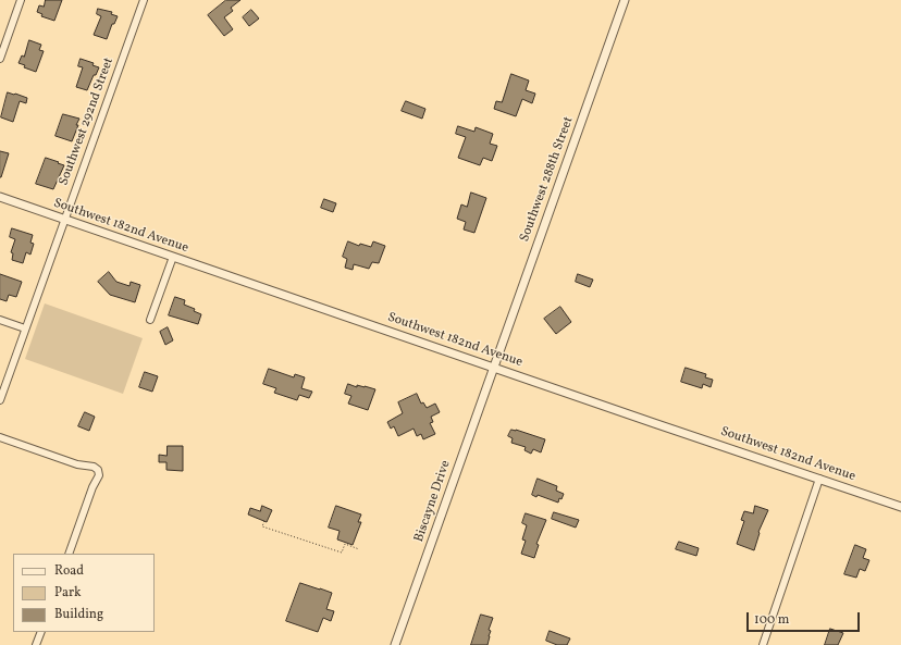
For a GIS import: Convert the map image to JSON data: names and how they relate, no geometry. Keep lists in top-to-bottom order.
{
  "streets": {
    "street": [
      "Southwest 292nd Street",
      "Southwest 288th Street",
      "Southwest 182nd Avenue",
      "Biscayne Drive"
    ]
  },
  "crossings": [
    ["Southwest 292nd Street", "Southwest 182nd Avenue"],
    ["Southwest 288th Street", "Southwest 182nd Avenue"],
    ["Southwest 288th Street", "Biscayne Drive"],
    ["Southwest 182nd Avenue", "Biscayne Drive"]
  ],
  "legend": ["Road", "Park", "Building"],
  "scale_bar": "100 m"
}
